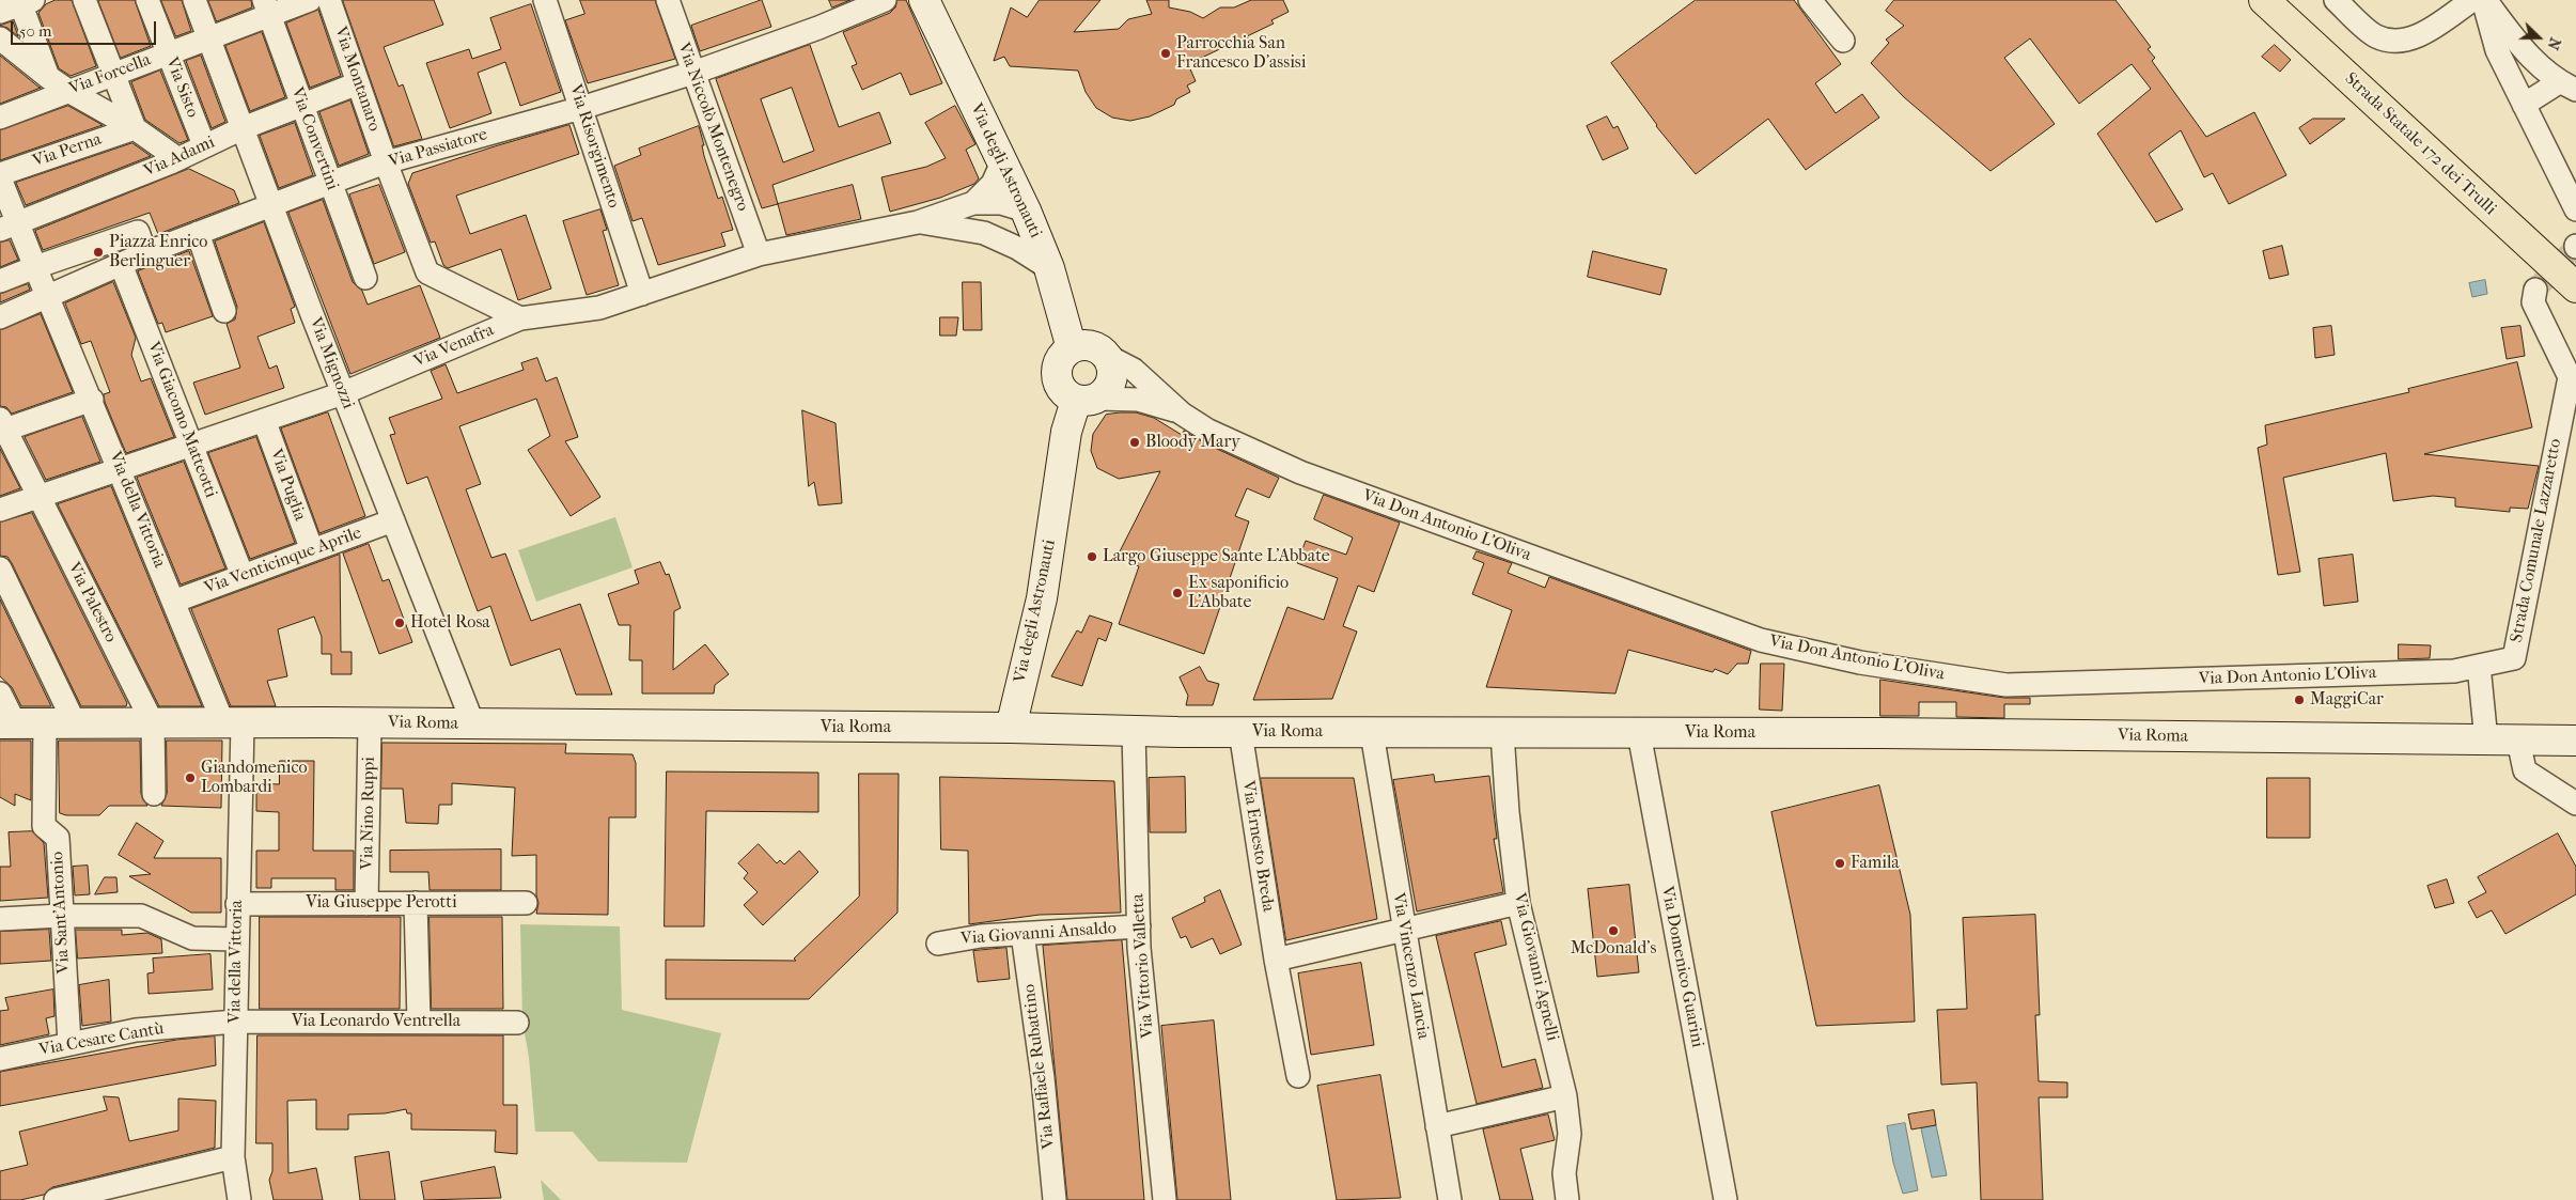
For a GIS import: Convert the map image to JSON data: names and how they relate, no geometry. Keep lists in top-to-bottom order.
{
  "streets": {
    "main road": ["Strada Statale 172 dei Trulli"],
    "street": [
      "Via Forcella",
      "Via Montanaro",
      "Via Sisto",
      "Via Niccolò Montenegro",
      "Via Convertini",
      "Via Risorgimento",
      "Via Passiatore",
      "Via Perna",
      "Via Adami",
      "Via degli Astronauti",
      "Via Venafra",
      "Via Mignozzi",
      "Via Giacomo Matteotti",
      "Via Puglia",
      "Via della Vittoria",
      "Via Don Antonio L'Oliva",
      "Strada Comunale Lazzaretto",
      "Via Venticinque Aprile",
      "Via Palestro",
      "Via Roma",
      "Via Nino Ruppi",
      "Via Ernesto Breda",
      "Via Giuseppe Perotti",
      "Via Sant'Antonio",
      "Via Giovanni Ansaldo",
      "Via Vittorio Valletta",
      "Via Vincenzo Lancia",
      "Via Giovanni Agnelli",
      "Via Domenico Guarini",
      "Via Leonardo Ventrella",
      "Via Cesare Cantù",
      "Via Raffaele Rubattino"
    ]
  },
  "crossings": [
    ["Via Forcella", "Via Sisto"],
    ["Via Forcella", "Via Convertini"],
    ["Via Forcella", "Via Mignozzi"],
    ["Via Montanaro", "Via Passiatore"],
    ["Via Montanaro", "Via Adami"],
    ["Via Montanaro", "Via Venafra"],
    ["Via Sisto", "Via Adami"],
    ["Via Niccolò Montenegro", "Via Passiatore"],
    ["Via Niccolò Montenegro", "Via Venafra"],
    ["Via Convertini", "Via Passiatore"],
    ["Via Convertini", "Via Adami"],
    ["Via Risorgimento", "Via Passiatore"],
    ["Via Risorgimento", "Via Venafra"],
    ["Via Passiatore", "Via Mignozzi"],
    ["Via Passiatore", "Via Giacomo Matteotti"],
    ["Via Passiatore", "Via della Vittoria"],
    ["Via Adami", "Via Mignozzi"],
    ["Via degli Astronauti", "Via Venafra"],
    ["Via degli Astronauti", "Via Don Antonio L'Oliva"],
    ["Via degli Astronauti", "Via Roma"],
    ["Via Venafra", "Via Mignozzi"],
    ["Via Venafra", "Via Giacomo Matteotti"],
    ["Via Venafra", "Via Puglia"],
    ["Via Venafra", "Via della Vittoria"],
    ["Via Venafra", "Via Palestro"],
    ["Via Mignozzi", "Via Venticinque Aprile"],
    ["Via Mignozzi", "Via Roma"],
    ["Via Giacomo Matteotti", "Via Venticinque Aprile"],
    ["Via Puglia", "Via Venticinque Aprile"],
    ["Via della Vittoria", "Via Venticinque Aprile"],
    ["Via della Vittoria", "Via Roma"],
    ["Via della Vittoria", "Via Giuseppe Perotti"],
    ["Via della Vittoria", "Via Leonardo Ventrella"],
    ["Via della Vittoria", "Via Cesare Cantù"],
    ["Via Don Antonio L'Oliva", "Strada Comunale Lazzaretto"],
    ["Via Palestro", "Via Roma"],
    ["Via Roma", "Via Nino Ruppi"],
    ["Via Roma", "Via Ernesto Breda"],
    ["Via Roma", "Via Sant'Antonio"],
    ["Via Roma", "Via Vittorio Valletta"],
    ["Via Roma", "Via Vincenzo Lancia"],
    ["Via Roma", "Via Giovanni Agnelli"],
    ["Via Roma", "Via Domenico Guarini"],
    ["Via Nino Ruppi", "Via Giuseppe Perotti"],
    ["Via Sant'Antonio", "Via Cesare Cantù"],
    ["Via Giovanni Ansaldo", "Via Vittorio Valletta"],
    ["Via Giovanni Ansaldo", "Via Raffaele Rubattino"],
    ["Via Leonardo Ventrella", "Via Cesare Cantù"]
  ],
  "places": [
    "Parrocchia San Francesco D'assisi",
    "Piazza Enrico Berlinguer",
    "Bloody Mary",
    "Largo Giuseppe Sante L'Abbate",
    "Ex saponificio L'Abbate",
    "Hotel Rosa",
    "MaggiCar",
    "Giandomenico Lombardi",
    "Famila",
    "McDonald's"
  ],
  "scale_bar": "50 m",
  "north": "right"
}
